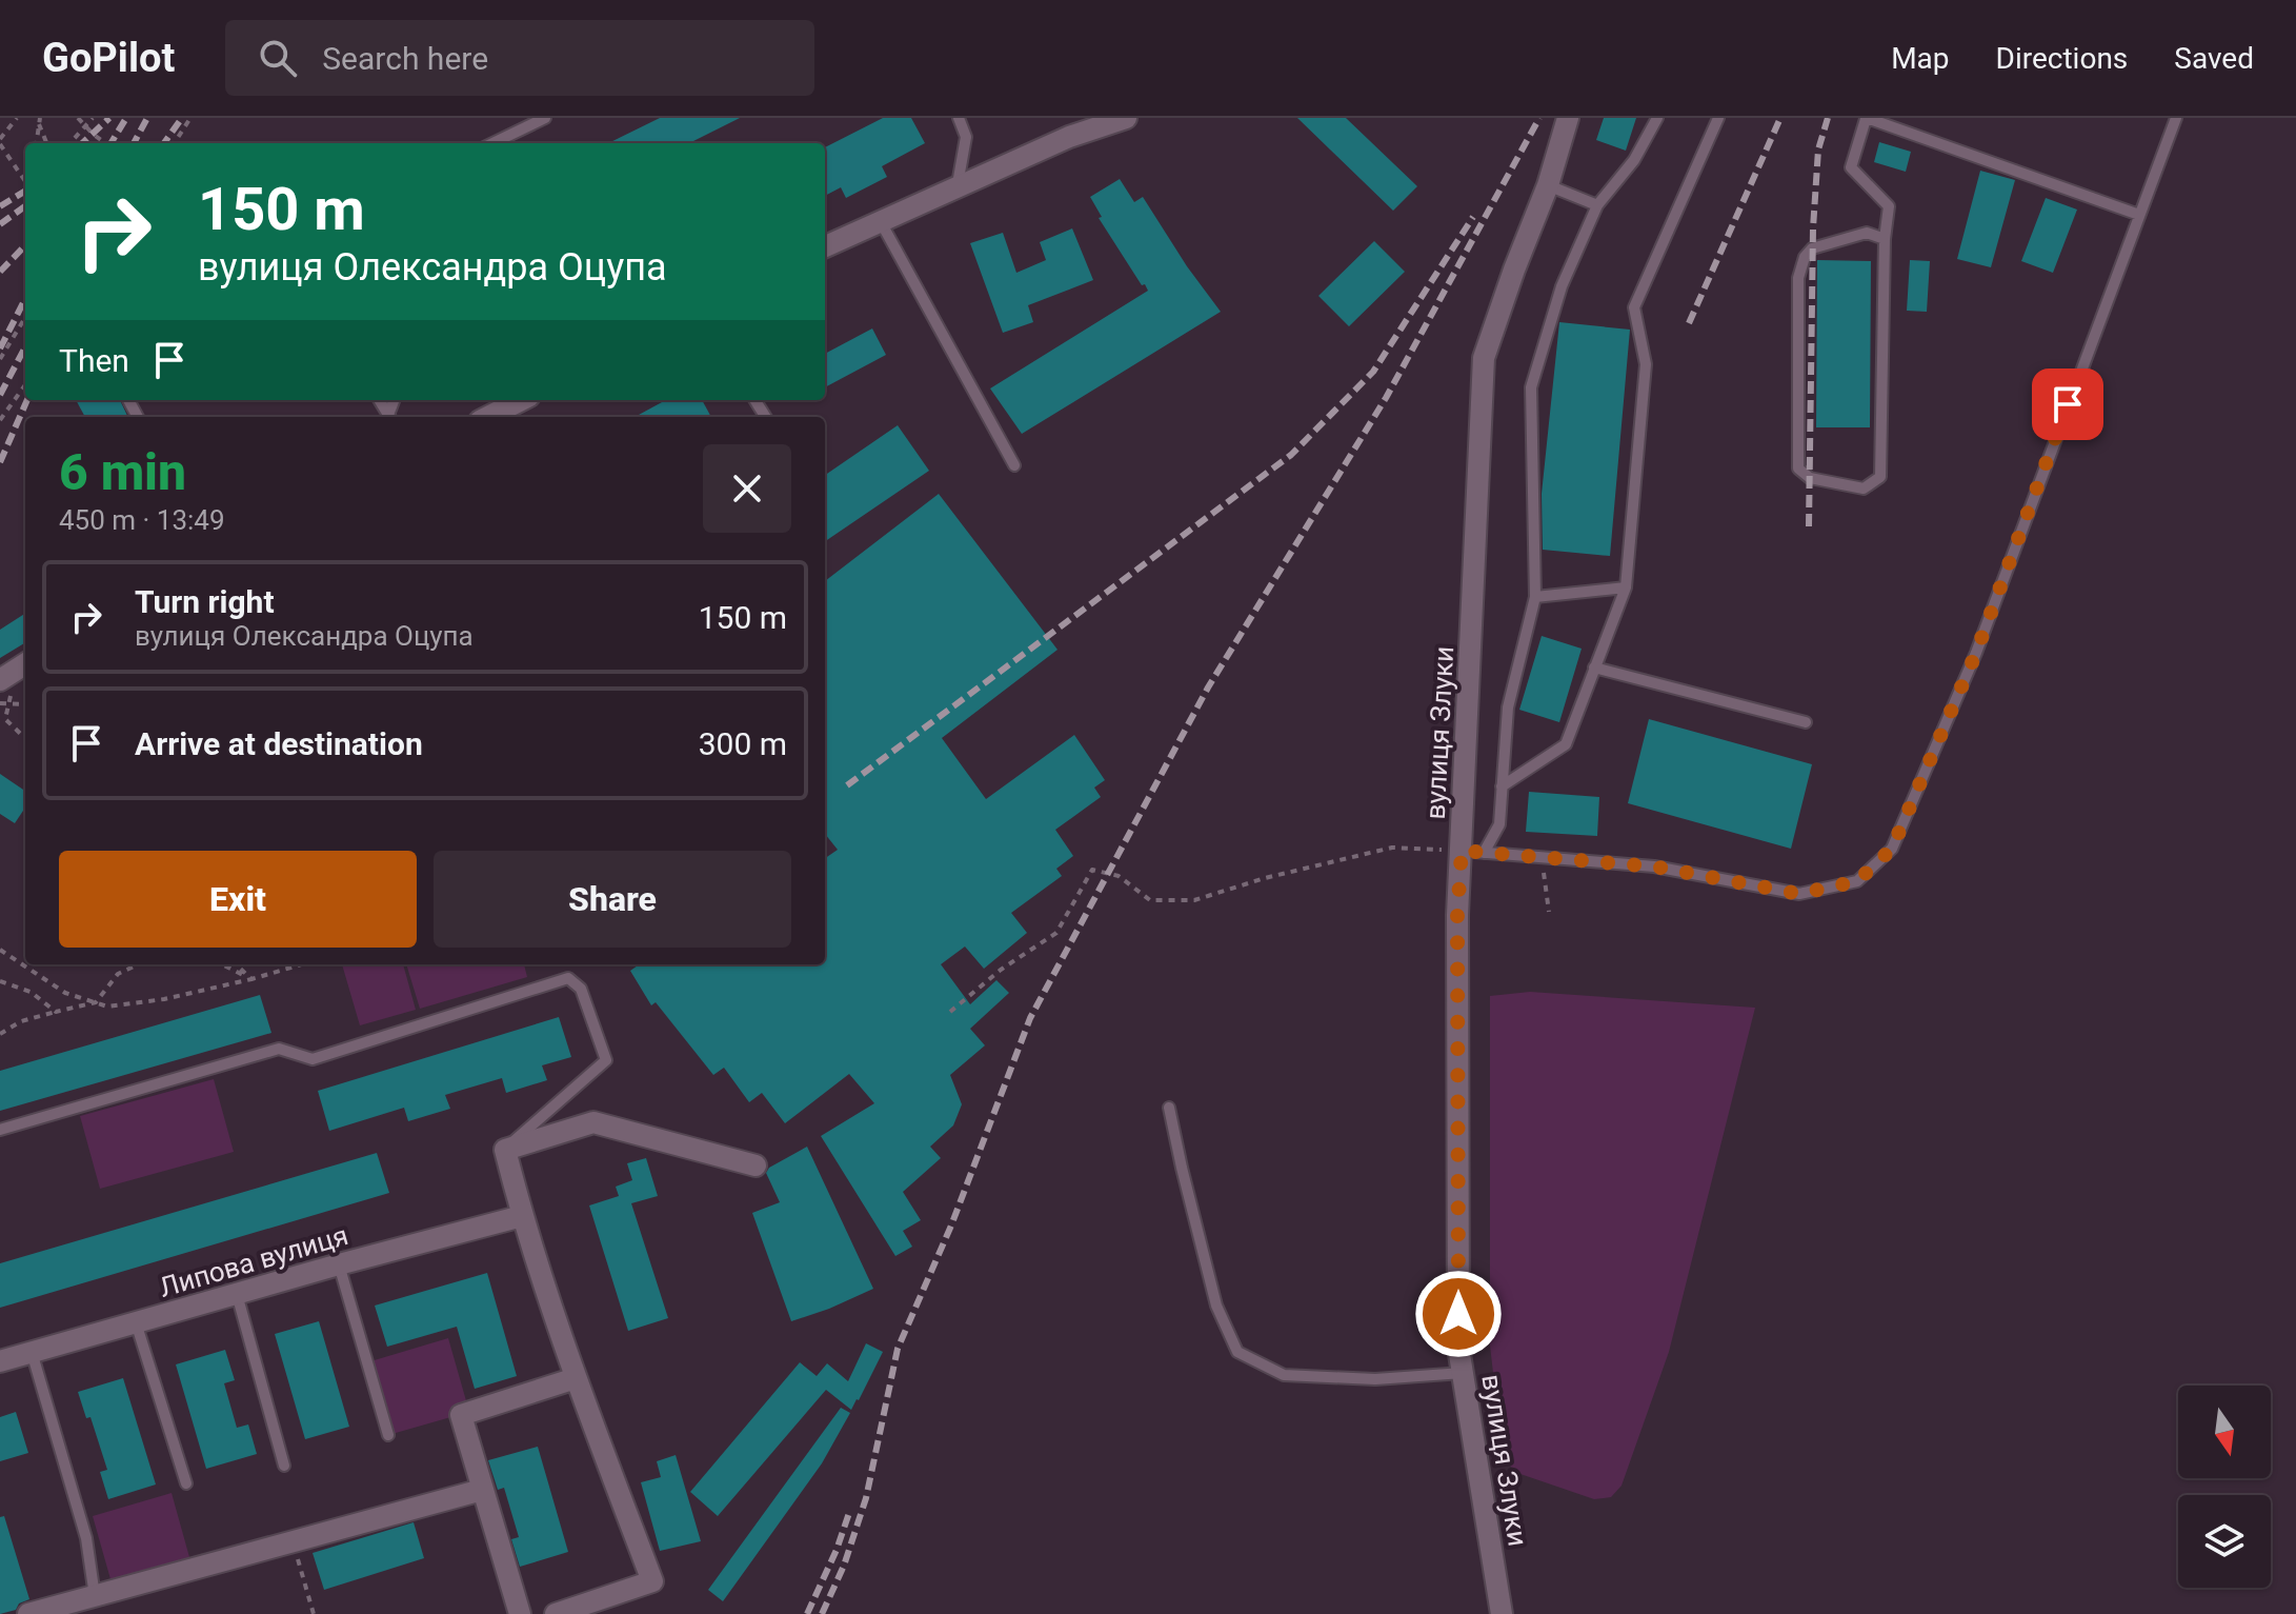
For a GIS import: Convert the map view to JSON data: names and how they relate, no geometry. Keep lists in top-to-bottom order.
{
  "streets": {
    "street": ["вулиця Злуки", "Липова вулиця"]
  },
  "north": "bottom",
  "page": {
    "header": "GoPilot",
    "search": "Search here",
    "nav": ["Map", "Directions", "Saved"],
    "turn": ["150 m", "вулиця Олександра Оцупа"],
    "then": "Then",
    "heading": ["6 min", "450 m · 13:49"],
    "list": [
      {
        "name": "Turn right",
        "note": "вулиця Олександра Оцупа",
        "value": "150 m"
      },
      {
        "name": "Arrive at destination",
        "value": "300 m"
      }
    ],
    "buttons": ["Exit", "Share"]
  }
}
